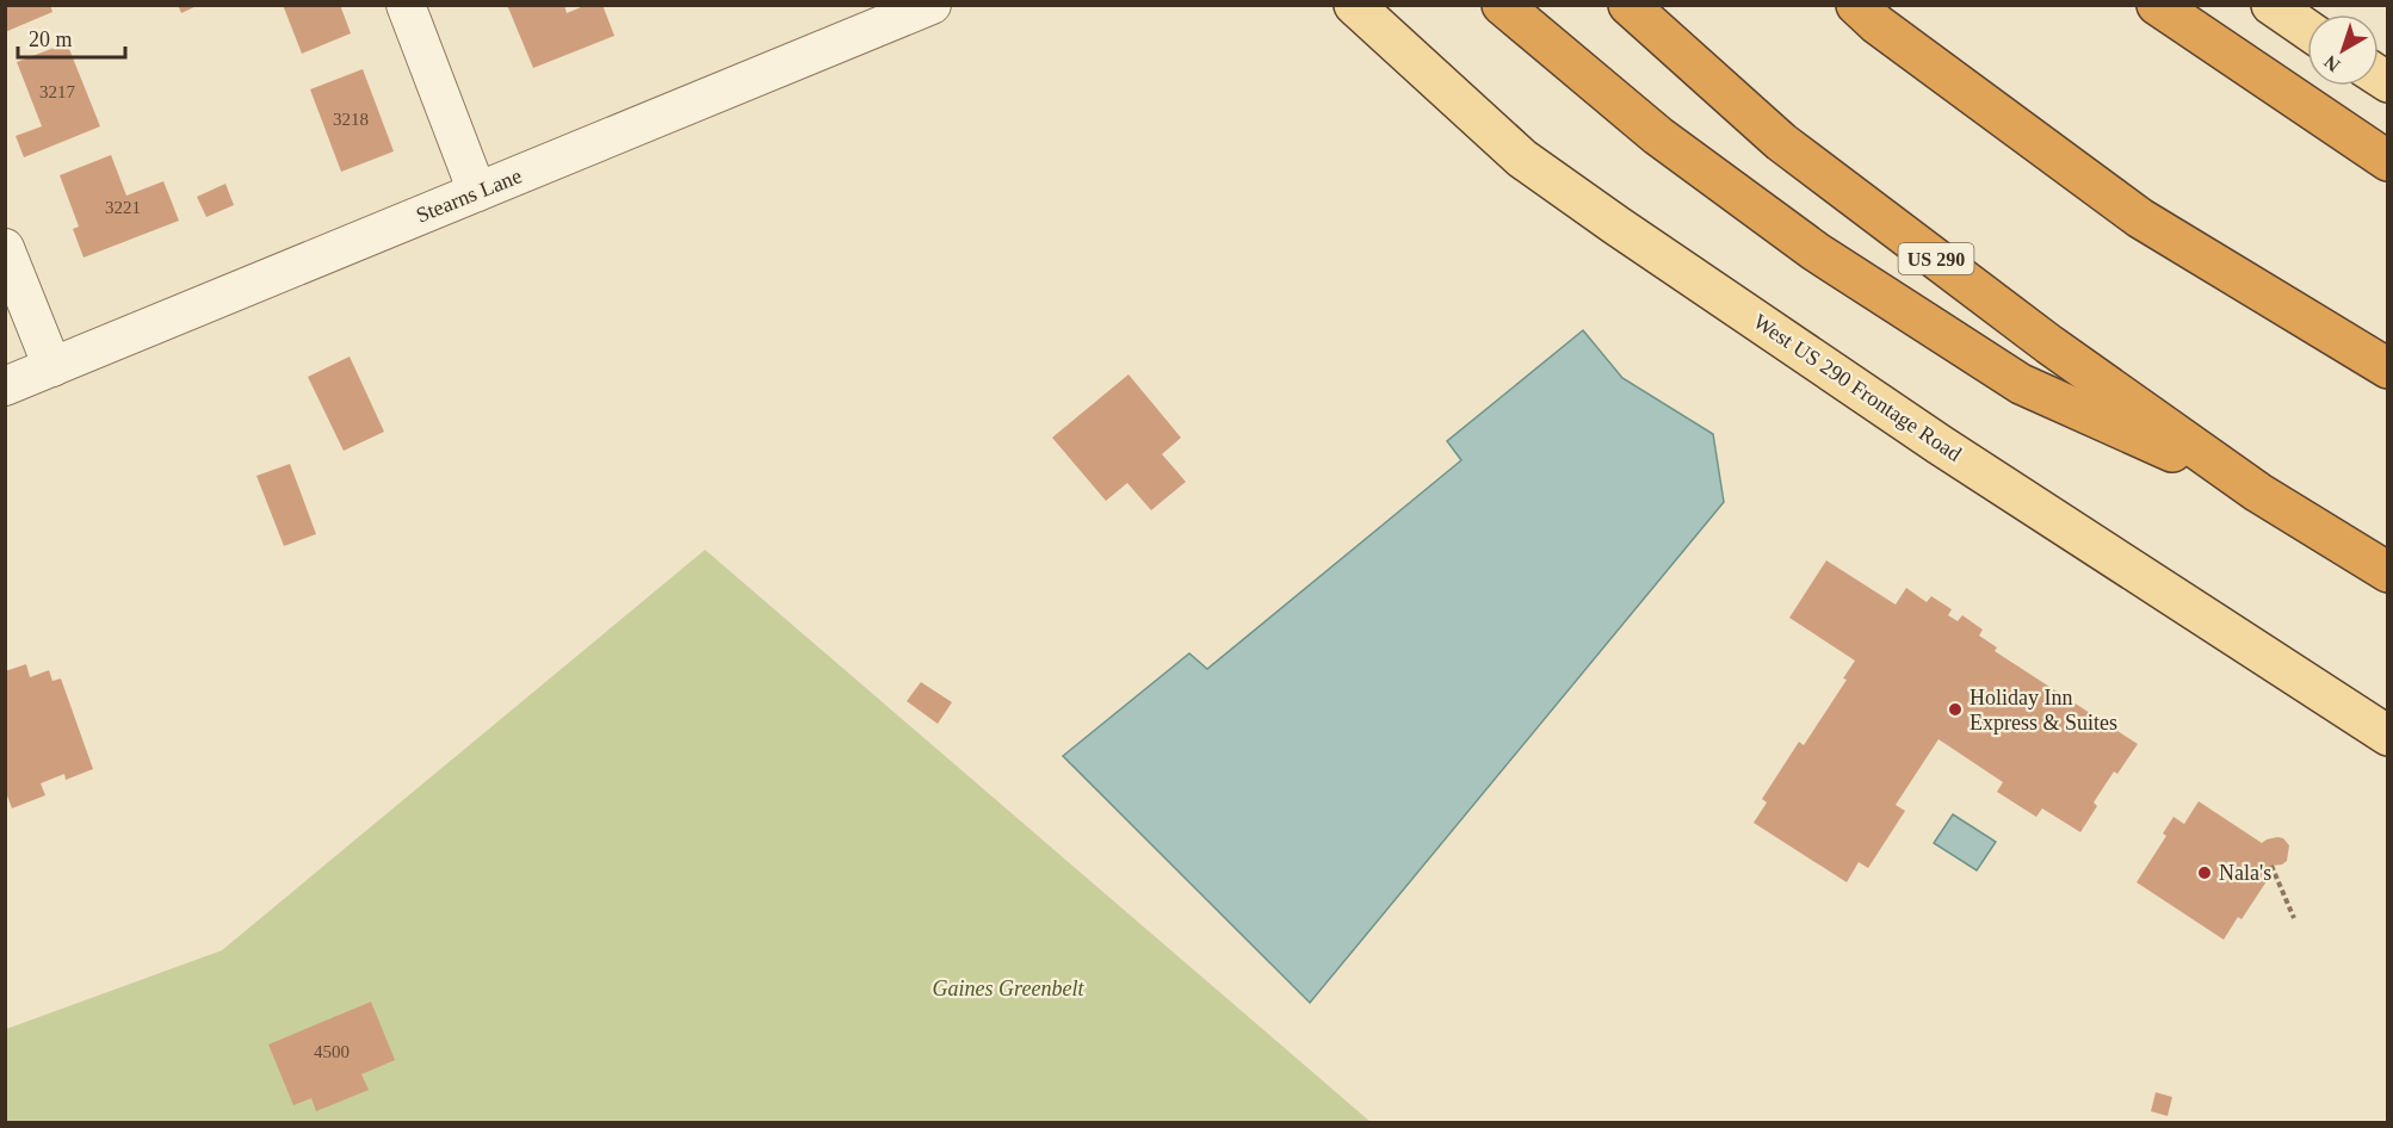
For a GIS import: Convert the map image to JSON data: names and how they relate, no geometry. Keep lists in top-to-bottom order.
{
  "streets": {
    "highway": ["US 290"],
    "main road": ["West US 290 Frontage Road"],
    "street": ["Stearns Lane"]
  },
  "parks": ["Gaines Greenbelt"],
  "places": ["Holiday Inn Express & Suites", "Nala's"],
  "house_numbers": [
    "3217",
    "3218",
    "3221",
    "4500"
  ],
  "scale_bar": "20 m",
  "north": "bottom left"
}
